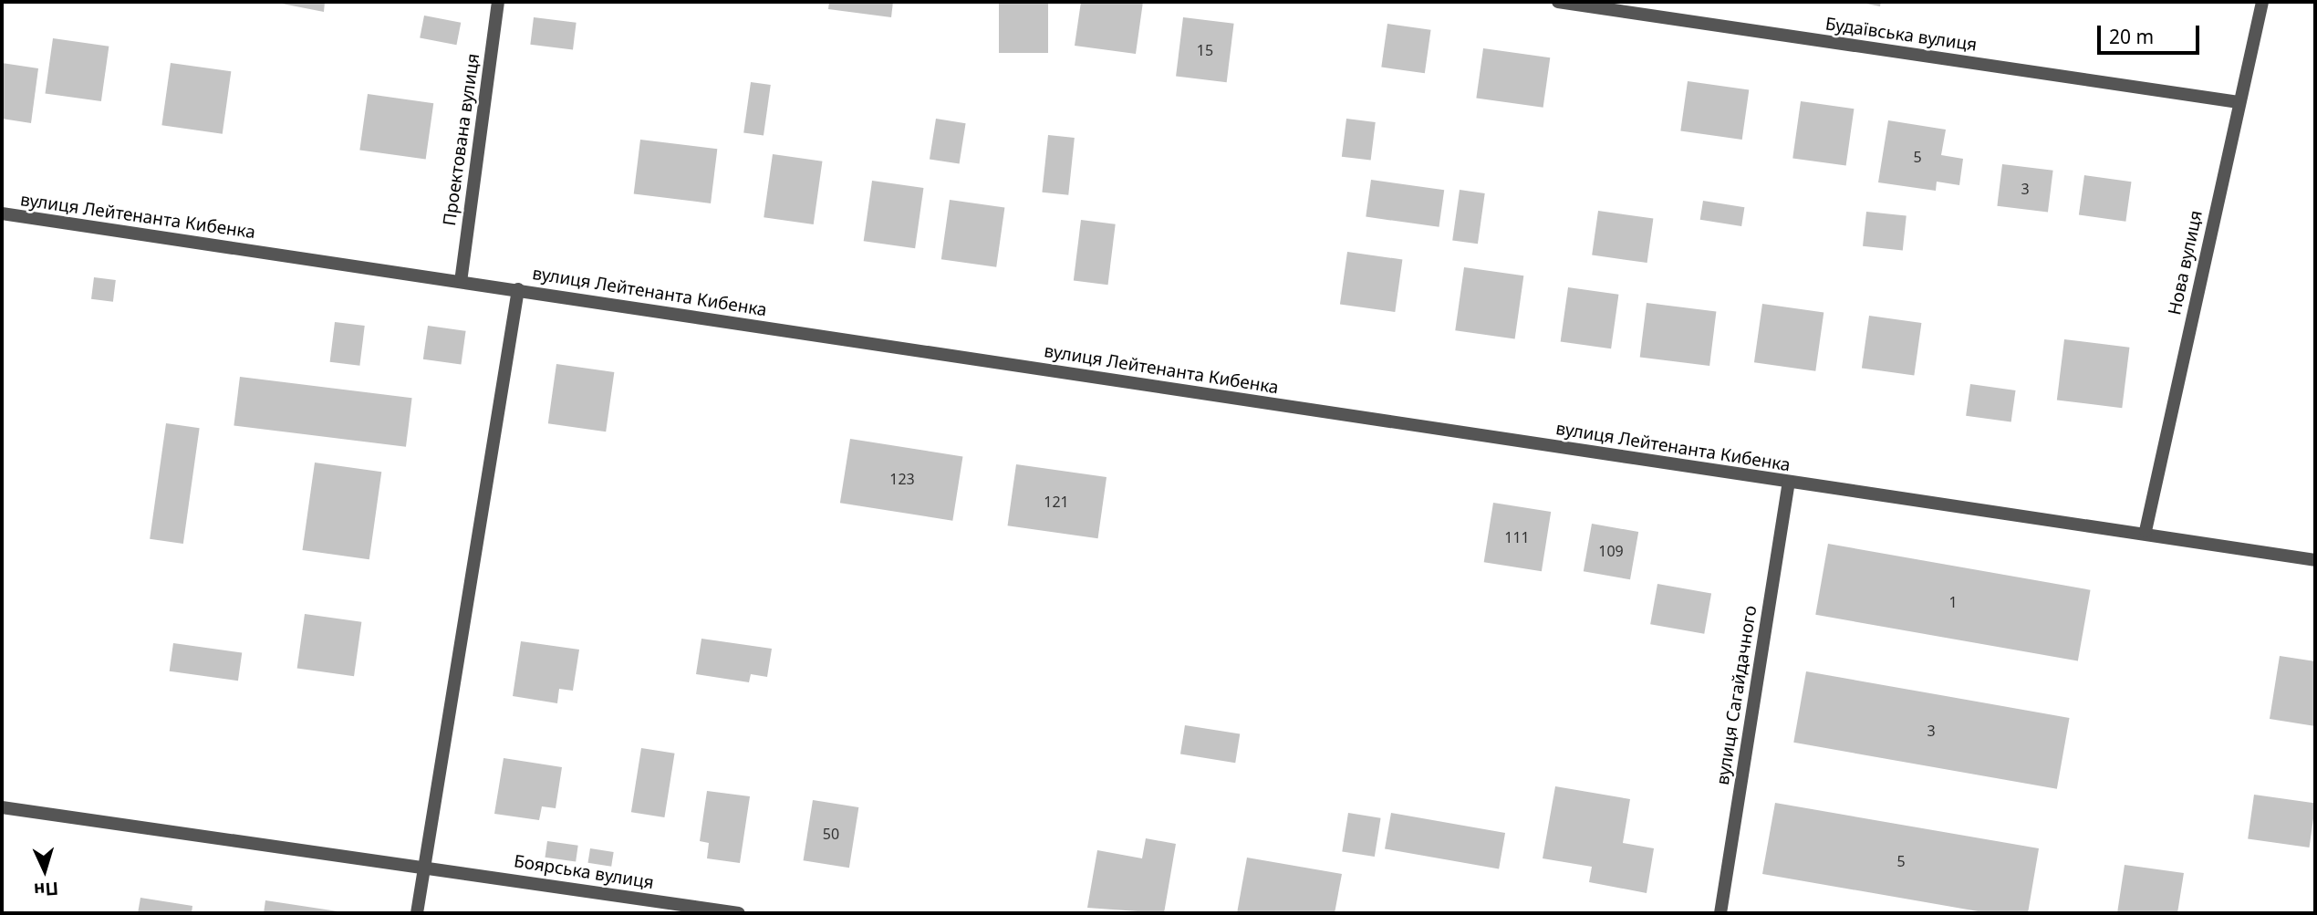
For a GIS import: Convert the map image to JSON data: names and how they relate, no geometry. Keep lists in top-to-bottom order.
{
  "streets": {
    "street": [
      "Будаївська вулиця",
      "Проектована вулиця",
      "вулиця Лейтенанта Кибенка",
      "Нова вулиця",
      "вулиця Сагайдачного",
      "Боярська вулиця"
    ]
  },
  "crossings": [
    ["Будаївська вулиця", "Нова вулиця"],
    ["Проектована вулиця", "вулиця Лейтенанта Кибенка"],
    ["вулиця Лейтенанта Кибенка", "Нова вулиця"],
    ["вулиця Лейтенанта Кибенка", "вулиця Сагайдачного"]
  ],
  "house_numbers": [
    "15",
    "5",
    "3",
    "123",
    "121",
    "111",
    "109",
    "1",
    "3",
    "50",
    "5"
  ],
  "scale_bar": "20 m",
  "north": "bottom"
}
